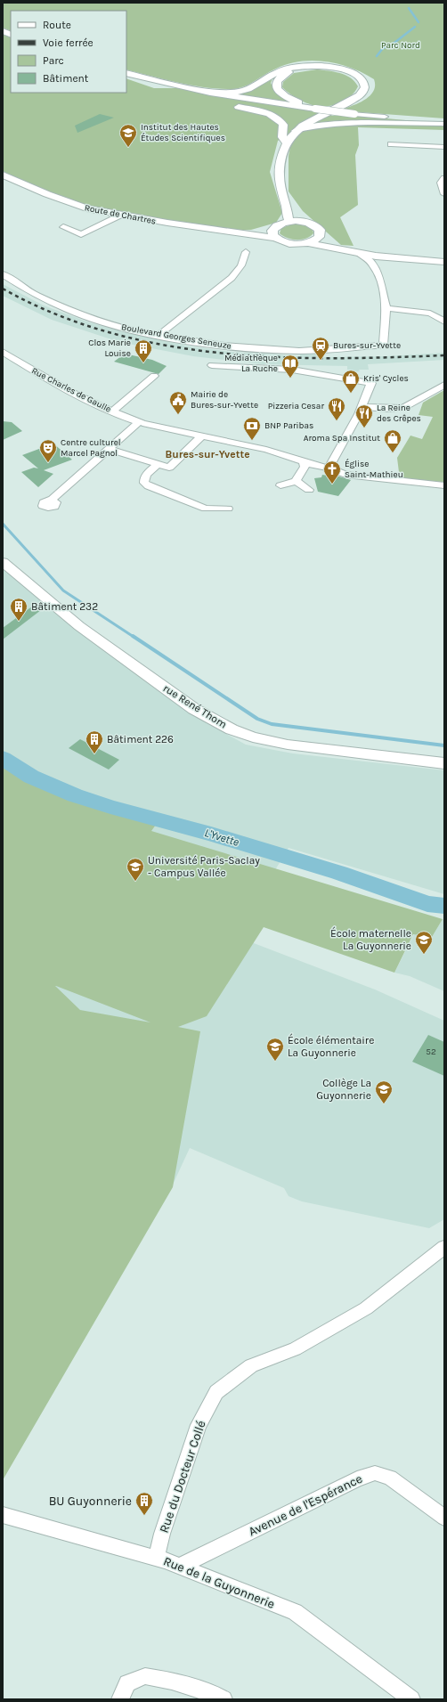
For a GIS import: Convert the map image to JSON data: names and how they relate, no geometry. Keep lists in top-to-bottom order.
{
  "streets": {
    "main road": ["Route de Chartres", "rue René Thom"],
    "street": [
      "Boulevard Georges Seneuze",
      "Rue Charles de Gaulle",
      "Rue du Docteur Collé",
      "Avenue de l'Espérance",
      "Rue de la Guyonnerie"
    ]
  },
  "crossings": [
    ["Rue du Docteur Collé", "Rue de la Guyonnerie"],
    ["Avenue de l'Espérance", "Rue de la Guyonnerie"]
  ],
  "districts": ["Bures-sur-Yvette"],
  "water": ["L'Yvette"],
  "parks": ["Parc Nord"],
  "places": {
    "school or university": [
      "Institut des Hautes Études Scientifiques",
      "Université Paris-Saclay - Campus Vallée",
      "École maternelle La Guyonnerie",
      "École élémentaire La Guyonnerie",
      "Collège La Guyonnerie"
    ],
    "station": ["Bures-sur-Yvette"],
    "building": [
      "Clos Marie Louise",
      "Bâtiment 232",
      "Bâtiment 226",
      "BU Guyonnerie"
    ],
    "library": ["Médiathèque La Ruche"],
    "shop": ["Kris' Cycles", "Aroma Spa Institut"],
    "public building": ["Mairie de Bures-sur-Yvette"],
    "restaurant": ["Pizzeria Cesar", "La Reine des Crêpes"],
    "bank": ["BNP Paribas"],
    "theatre": ["Centre culturel Marcel Pagnol"],
    "church": ["Église Saint-Mathieu"]
  },
  "house_numbers": ["52"],
  "legend": [
    "Route",
    "Voie ferrée",
    "Parc",
    "Bâtiment"
  ]
}
